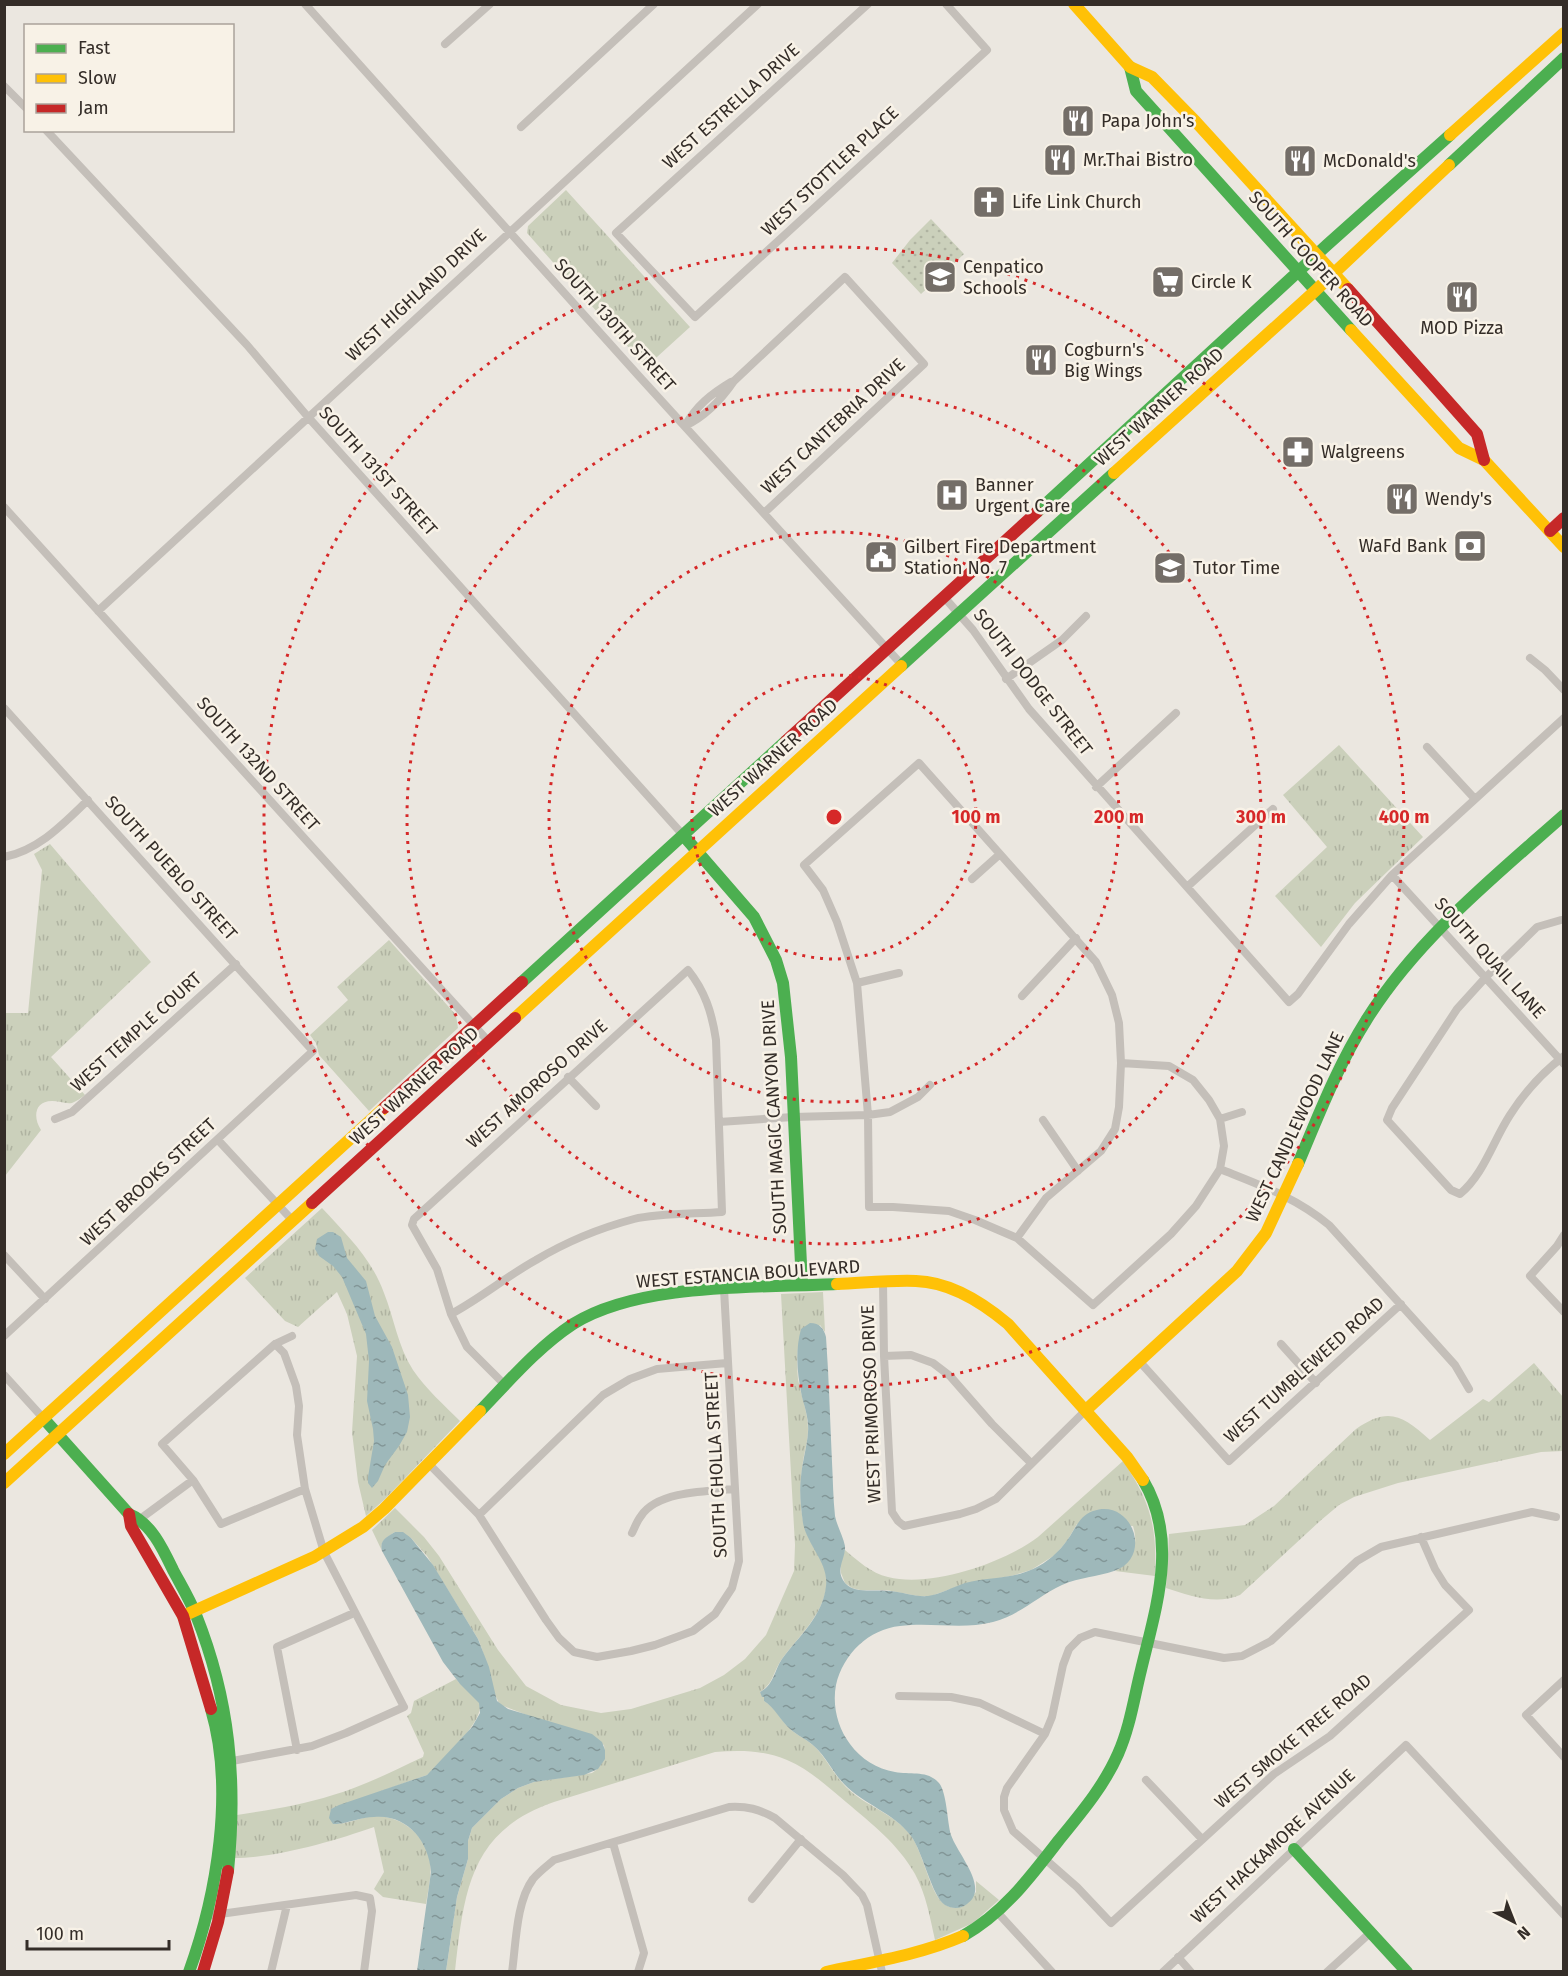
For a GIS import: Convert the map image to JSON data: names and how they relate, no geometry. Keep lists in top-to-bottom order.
{
  "streets": {
    "main road": [
      "SOUTH COOPER ROAD",
      "WEST WARNER ROAD",
      "SOUTH MAGIC CANYON DRIVE",
      "WEST CANDLEWOOD LANE",
      "WEST ESTANCIA BOULEVARD"
    ],
    "street": [
      "WEST ESTRELLA DRIVE",
      "WEST STOTTLER PLACE",
      "WEST HIGHLAND DRIVE",
      "SOUTH 130TH STREET",
      "WEST CANTEBRIA DRIVE",
      "SOUTH 131ST STREET",
      "SOUTH DODGE STREET",
      "SOUTH 132ND STREET",
      "SOUTH PUEBLO STREET",
      "SOUTH QUAIL LANE",
      "WEST TEMPLE COURT",
      "WEST AMOROSO DRIVE",
      "WEST BROOKS STREET",
      "WEST TUMBLEWEED ROAD",
      "WEST PRIMOROSO DRIVE",
      "SOUTH CHOLLA STREET",
      "WEST SMOKE TREE ROAD",
      "WEST HACKAMORE AVENUE"
    ]
  },
  "crossings": [
    ["WEST ESTRELLA DRIVE", "WEST STOTTLER PLACE"],
    ["SOUTH COOPER ROAD", "WEST WARNER ROAD"],
    ["WEST HIGHLAND DRIVE", "SOUTH 130TH STREET"],
    ["WEST HIGHLAND DRIVE", "SOUTH 131ST STREET"],
    ["WEST HIGHLAND DRIVE", "SOUTH 132ND STREET"],
    ["SOUTH 130TH STREET", "WEST WARNER ROAD"],
    ["SOUTH 130TH STREET", "WEST CANTEBRIA DRIVE"],
    ["WEST WARNER ROAD", "SOUTH 131ST STREET"],
    ["WEST WARNER ROAD", "SOUTH DODGE STREET"],
    ["WEST WARNER ROAD", "SOUTH 132ND STREET"],
    ["WEST WARNER ROAD", "SOUTH MAGIC CANYON DRIVE"],
    ["SOUTH 131ST STREET", "SOUTH MAGIC CANYON DRIVE"],
    ["SOUTH DODGE STREET", "SOUTH QUAIL LANE"],
    ["SOUTH PUEBLO STREET", "WEST TEMPLE COURT"],
    ["SOUTH PUEBLO STREET", "WEST BROOKS STREET"],
    ["SOUTH QUAIL LANE", "WEST CANDLEWOOD LANE"],
    ["SOUTH MAGIC CANYON DRIVE", "WEST ESTANCIA BOULEVARD"],
    ["WEST CANDLEWOOD LANE", "WEST ESTANCIA BOULEVARD"],
    ["WEST CANDLEWOOD LANE", "WEST TUMBLEWEED ROAD"],
    ["WEST CANDLEWOOD LANE", "WEST PRIMOROSO DRIVE"],
    ["WEST ESTANCIA BOULEVARD", "WEST PRIMOROSO DRIVE"],
    ["WEST ESTANCIA BOULEVARD", "SOUTH CHOLLA STREET"],
    ["WEST ESTANCIA BOULEVARD", "WEST SMOKE TREE ROAD"]
  ],
  "places": {
    "restaurant": [
      "Papa John's",
      "Mr.Thai Bistro",
      "McDonald's",
      "MOD Pizza",
      "Cogburn's Big Wings",
      "Wendy's"
    ],
    "church": ["Life Link Church"],
    "school or university": ["Cenpatico Schools", "Tutor Time"],
    "supermarket": ["Circle K"],
    "pharmacy": ["Walgreens"],
    "hospital": ["Banner Urgent Care"],
    "bank": ["WaFd Bank"],
    "public building": ["Gilbert Fire Department Station No. 7"]
  },
  "legend": ["Fast", "Slow", "Jam"],
  "scale_bar": "100 m",
  "north": "bottom right",
  "rings": [
    "100 m",
    "200 m",
    "300 m",
    "400 m"
  ]
}
